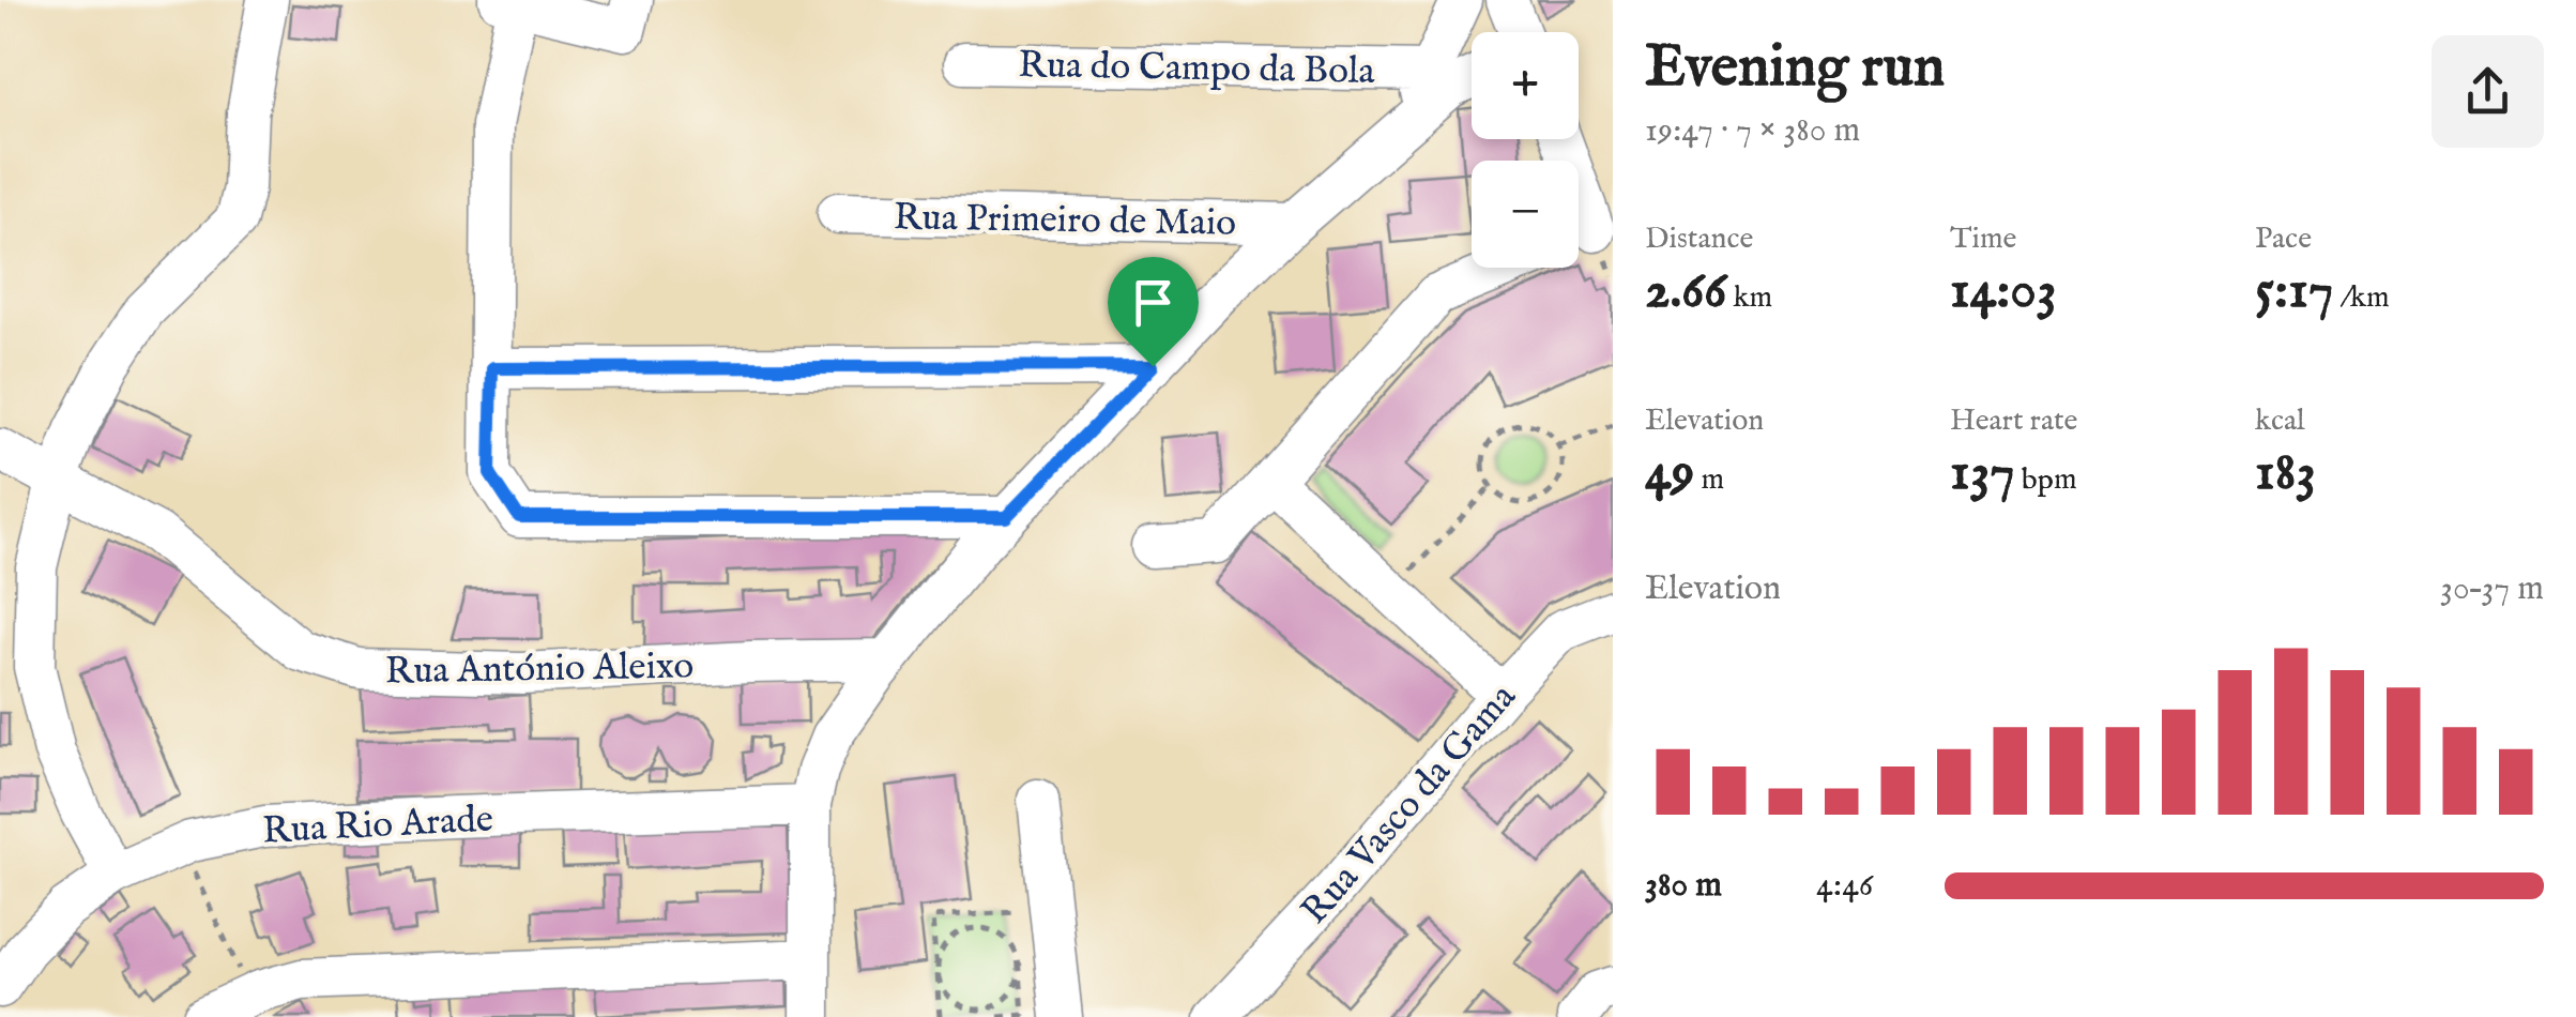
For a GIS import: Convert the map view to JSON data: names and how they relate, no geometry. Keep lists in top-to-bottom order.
{
  "streets": {
    "street": [
      "Rua do Campo da Bola",
      "Rua Primeiro de Maio",
      "Rua António Aleixo",
      "Rua Vasco da Gama",
      "Rua Rio Arade"
    ]
  },
  "page": {
    "heading": ["Evening run", "19:47 · 7 × 380 m"],
    "map_buttons": ["+", "−"],
    "stats": [
      ["Distance", "2.66 km"],
      ["Time", "14:03"],
      ["Pace", "5:17 /km"],
      ["Elevation", "49 m"],
      ["Heart rate", "137 bpm"],
      ["kcal", "183"]
    ],
    "chart": ["Elevation", "30–37 m"],
    "list": [
      {
        "name": "380 m",
        "note": "4:46"
      }
    ]
  }
}
